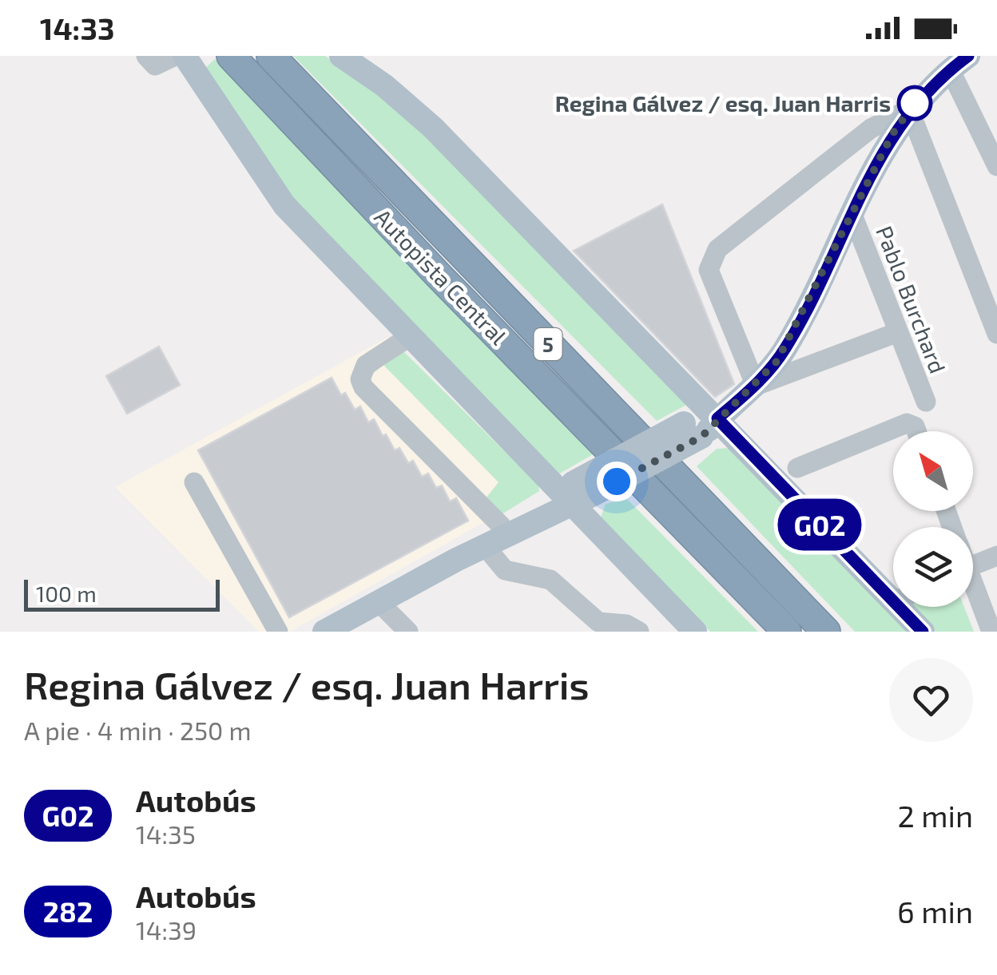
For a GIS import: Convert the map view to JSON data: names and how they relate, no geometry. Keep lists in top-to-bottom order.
{
  "streets": {
    "highway": ["Autopista Central", "5"],
    "street": ["Pablo Burchard"]
  },
  "places": ["Regina Gálvez / esq. Juan Harris"],
  "lines": ["bus line G02"],
  "scale_bar": "100 m",
  "north": "top left",
  "page": {
    "status": "14:33",
    "on_map": "G02",
    "scale": "100 m",
    "heading": ["Regina Gálvez / esq. Juan Harris", "A pie · 4 min · 250 m"],
    "list": [
      {
        "mark": "G02",
        "name": "Autobús",
        "note": "14:35",
        "value": "2 min"
      },
      {
        "mark": "282",
        "name": "Autobús",
        "note": "14:39",
        "value": "6 min"
      }
    ]
  }
}
